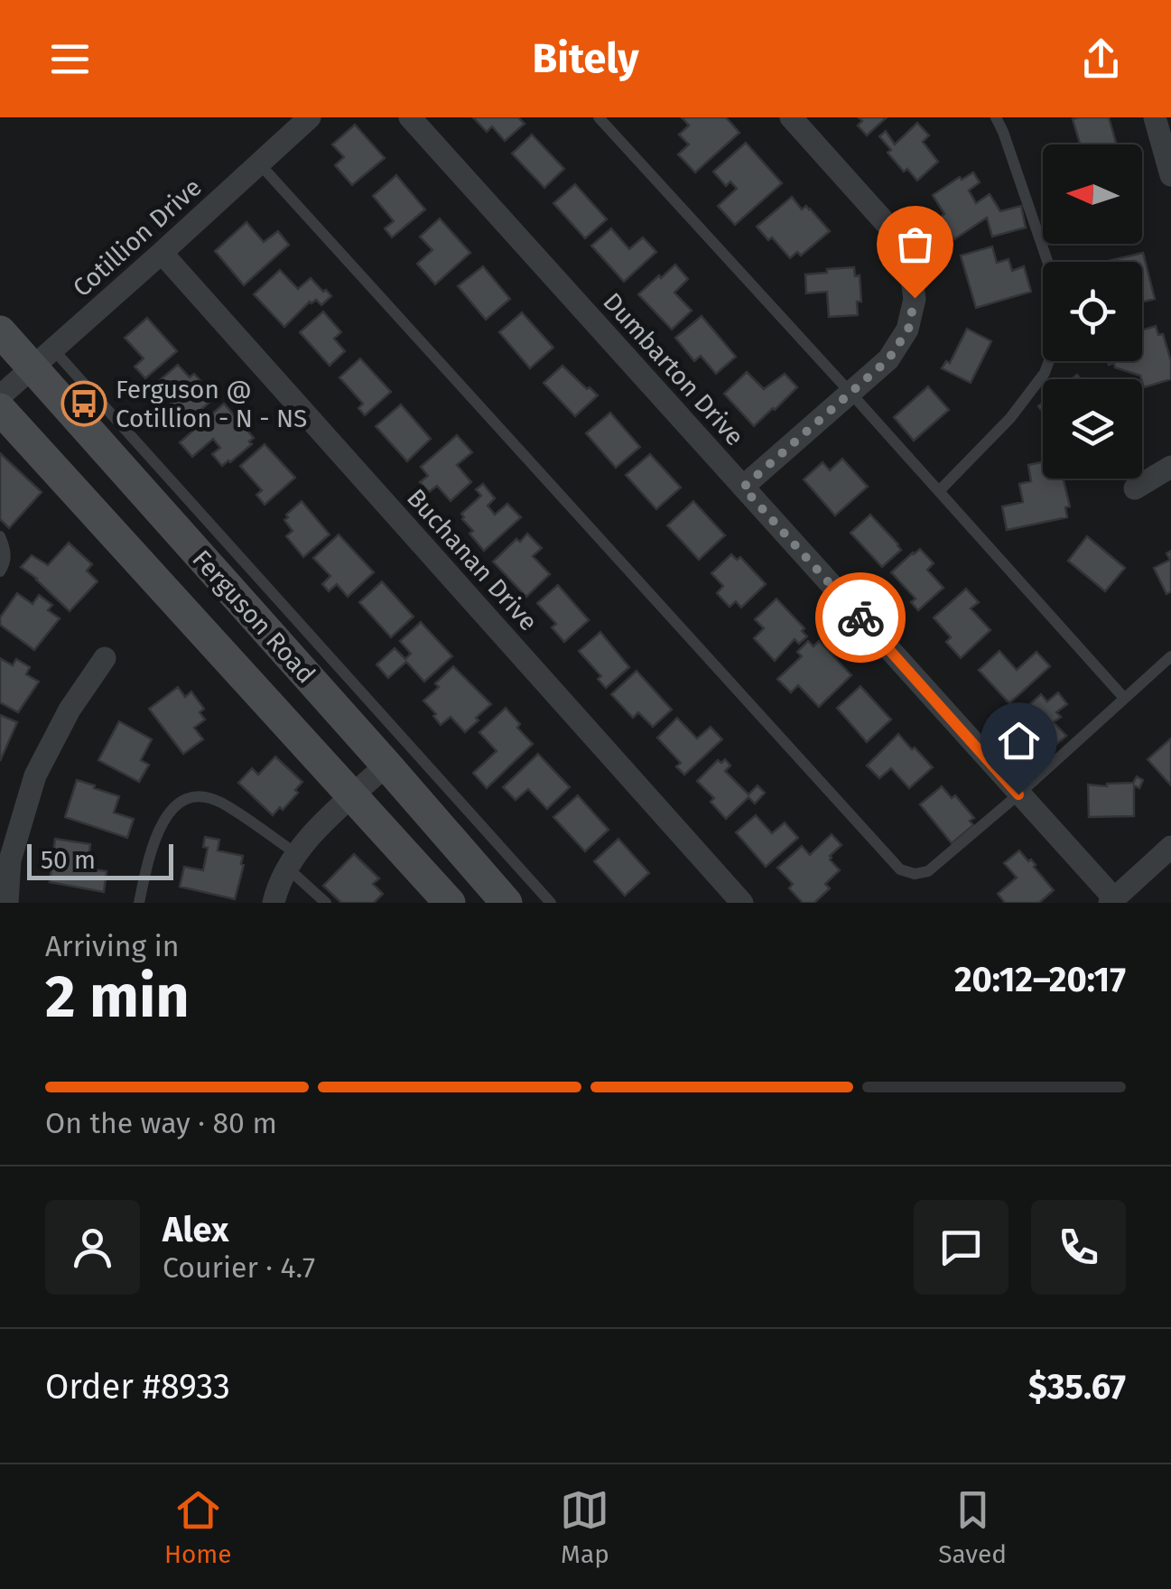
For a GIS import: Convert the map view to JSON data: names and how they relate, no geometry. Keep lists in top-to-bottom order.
{
  "streets": {
    "main road": ["Ferguson Road"],
    "street": ["Cotillion Drive", "Dumbarton Drive", "Buchanan Drive"]
  },
  "crossings": [
    ["Cotillion Drive", "Buchanan Drive"],
    ["Cotillion Drive", "Ferguson Road"]
  ],
  "places": {
    "bus stop": ["Ferguson @ Cotillion - N - NS"]
  },
  "scale_bar": "50 m",
  "north": "left",
  "page": {
    "header": "Bitely",
    "scale": "50 m",
    "heading": ["2 min", "Arriving in", "20:12–20:17"],
    "panel": [
      "Alex",
      "Courier · 4.7",
      "Order #8933",
      "$35.67"
    ],
    "bar": "On the way · 80 m",
    "tabs": ["Home", "Map", "Saved"]
  }
}
